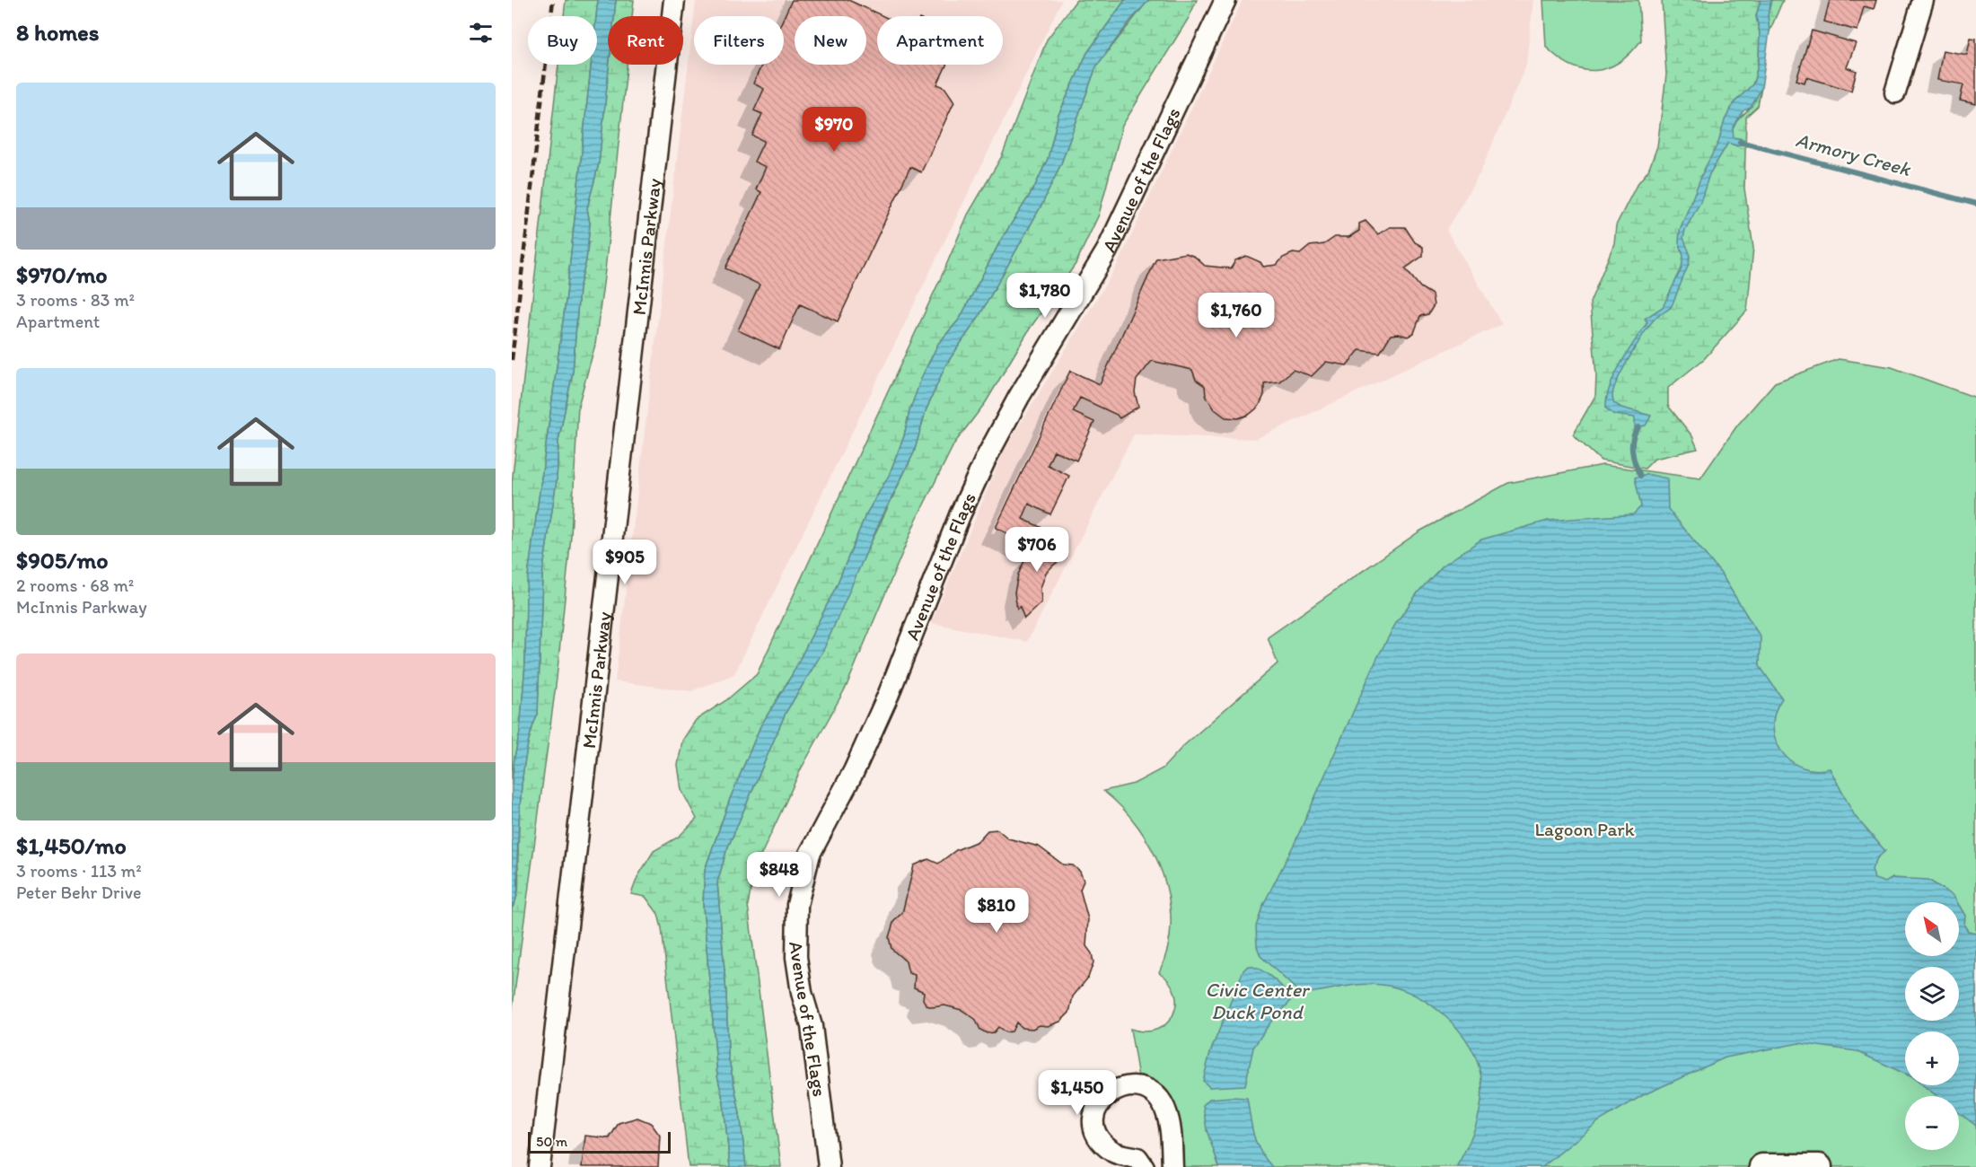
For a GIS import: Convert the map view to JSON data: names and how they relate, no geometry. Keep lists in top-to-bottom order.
{
  "streets": {
    "street": ["Avenue of the Flags", "McInnis Parkway"]
  },
  "water": ["Armory Creek", "Civic Center Duck Pond"],
  "parks": ["Lagoon Park"],
  "scale_bar": "50 m",
  "north": "top left",
  "page": {
    "heading": "8 homes",
    "chip": [
      "Buy",
      "Rent",
      "Filters",
      "New",
      "Apartment"
    ],
    "list": [
      {
        "name": "$970/mo",
        "note": "3 rooms · 83 m² · Apartment"
      },
      {
        "name": "$905/mo",
        "note": "2 rooms · 68 m² · McInnis Parkway"
      },
      {
        "name": "$1,450/mo",
        "note": "3 rooms · 113 m² · Peter Behr Drive"
      }
    ],
    "price": [
      "$970",
      "$1,780",
      "$1,760",
      "$706",
      "$905",
      "$848",
      "$810",
      "$1,450"
    ],
    "map_buttons": ["+", "−"],
    "scale": "50 m"
  }
}
